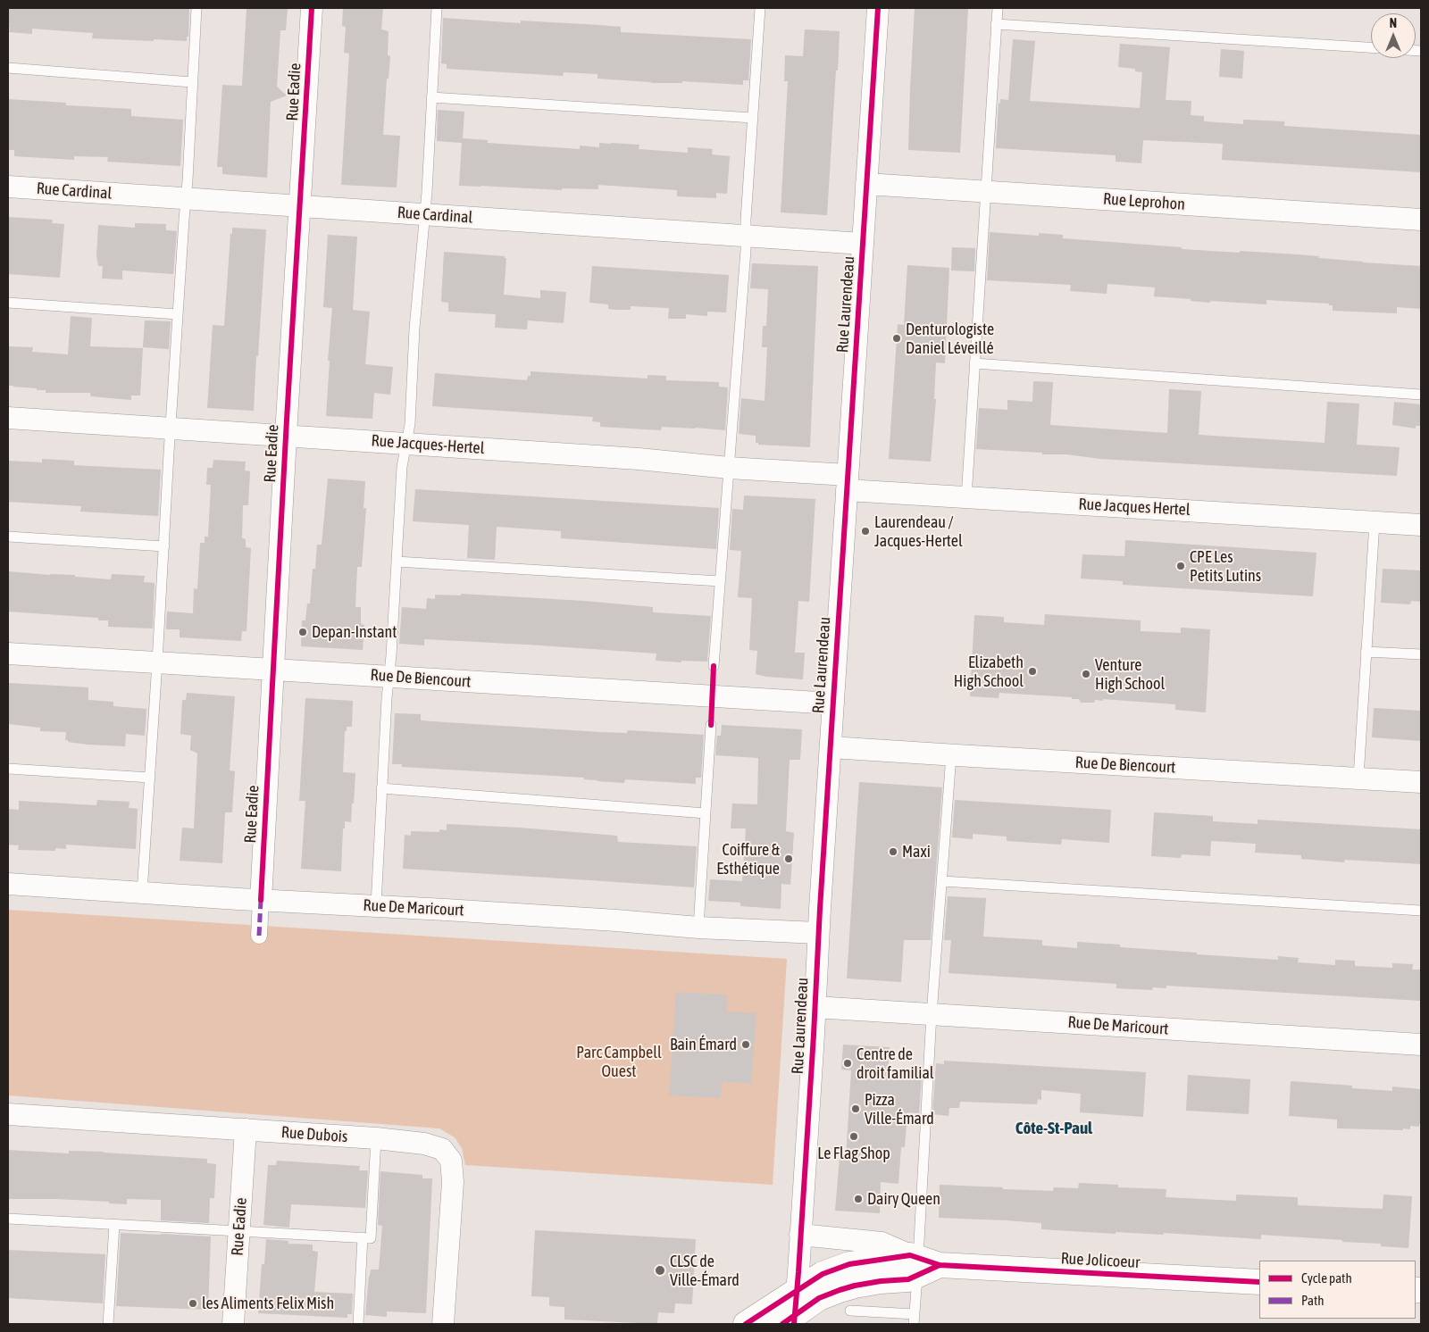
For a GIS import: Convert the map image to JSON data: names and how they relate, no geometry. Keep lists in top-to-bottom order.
{
  "streets": {
    "street": [
      "Rue Eadie",
      "Rue Cardinal",
      "Rue Leprohon",
      "Rue Laurendeau",
      "Rue Jacques-Hertel",
      "Rue Jacques Hertel",
      "Rue De Biencourt",
      "Rue De Maricourt",
      "Rue Dubois",
      "Rue Jolicoeur"
    ]
  },
  "crossings": [
    ["Rue Eadie", "Rue Cardinal"],
    ["Rue Eadie", "Rue Jacques-Hertel"],
    ["Rue Eadie", "Rue De Biencourt"],
    ["Rue Eadie", "Rue De Maricourt"],
    ["Rue Eadie", "Rue Dubois"],
    ["Rue Cardinal", "Rue Laurendeau"],
    ["Rue Leprohon", "Rue Laurendeau"],
    ["Rue Laurendeau", "Rue Jacques-Hertel"],
    ["Rue Laurendeau", "Rue Jacques Hertel"],
    ["Rue Laurendeau", "Rue De Biencourt"],
    ["Rue Laurendeau", "Rue De Maricourt"],
    ["Rue Laurendeau", "Rue Jolicoeur"],
    ["Rue Jacques-Hertel", "Rue Jacques Hertel"]
  ],
  "districts": ["Côte-St-Paul"],
  "parks": ["Parc Campbell Ouest"],
  "places": [
    "Denturologiste Daniel Léveillé",
    "Laurendeau / Jacques-Hertel",
    "CPE Les Petits Lutins",
    "Depan-Instant",
    "Elizabeth High School",
    "Venture High School",
    "Maxi",
    "Coiffure & Esthétique",
    "Bain Émard",
    "Centre de droit familial",
    "Pizza Ville-Émard",
    "Le Flag Shop",
    "Dairy Queen",
    "CLSC de Ville-Émard",
    "les Aliments Felix Mish"
  ],
  "legend": ["Cycle path", "Path"],
  "north": "top"
}
